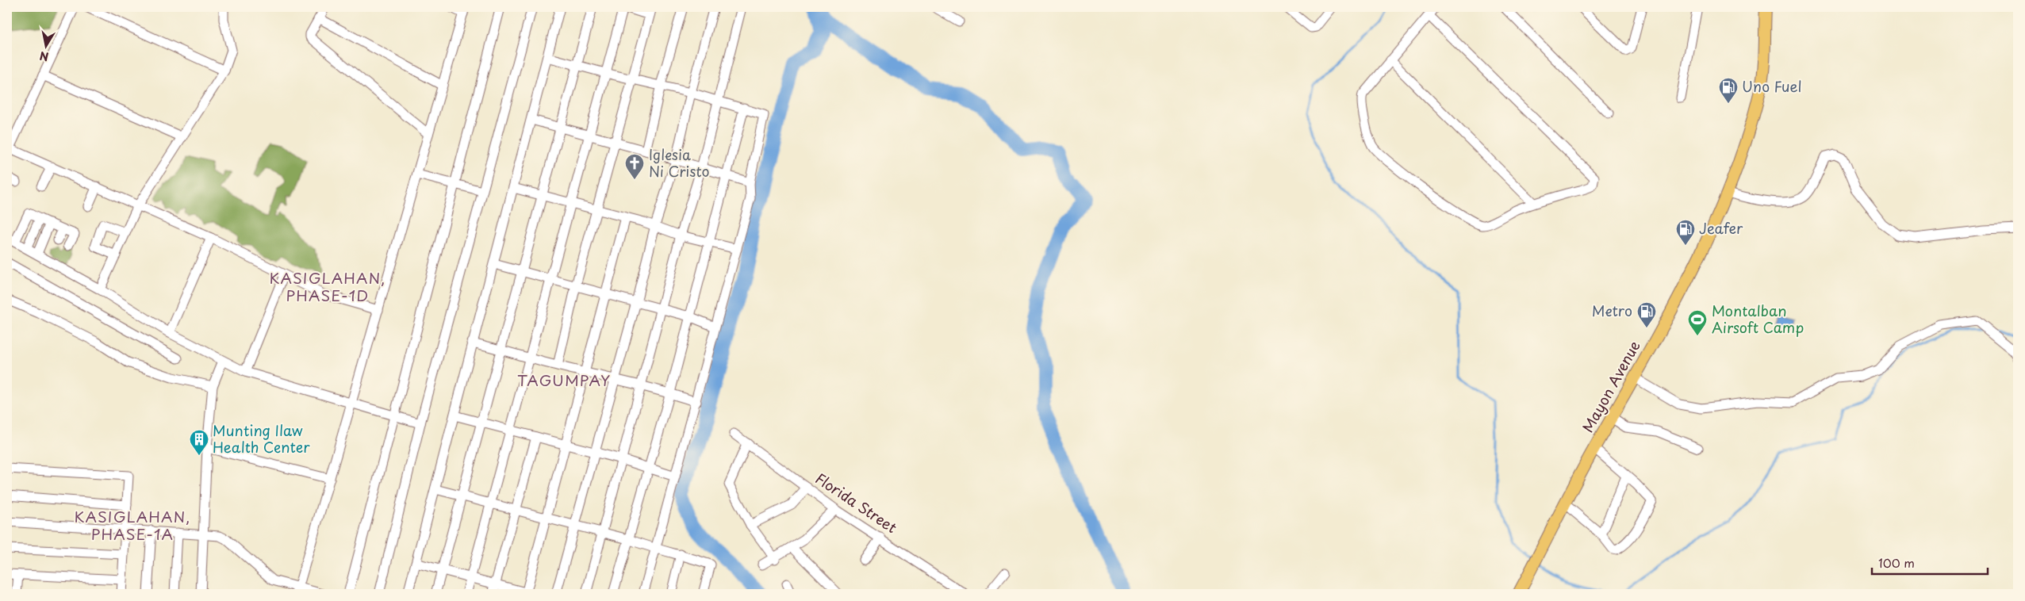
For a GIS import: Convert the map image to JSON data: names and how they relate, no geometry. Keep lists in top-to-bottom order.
{
  "streets": {
    "main road": ["Mayon Avenue"],
    "street": ["Florida Street"]
  },
  "districts": ["KASIGLAHAN, PHASE-1D", "TAGUMPAY", "KASIGLAHAN, PHASE-1A"],
  "places": {
    "fuel station": ["Uno Fuel", "Jeafer", "Metro"],
    "church": ["Iglesia Ni Cristo"],
    "sports": ["Montalban Airsoft Camp"],
    "building": ["Munting Ilaw Health Center"]
  },
  "scale_bar": "100 m",
  "north": "bottom"
}
